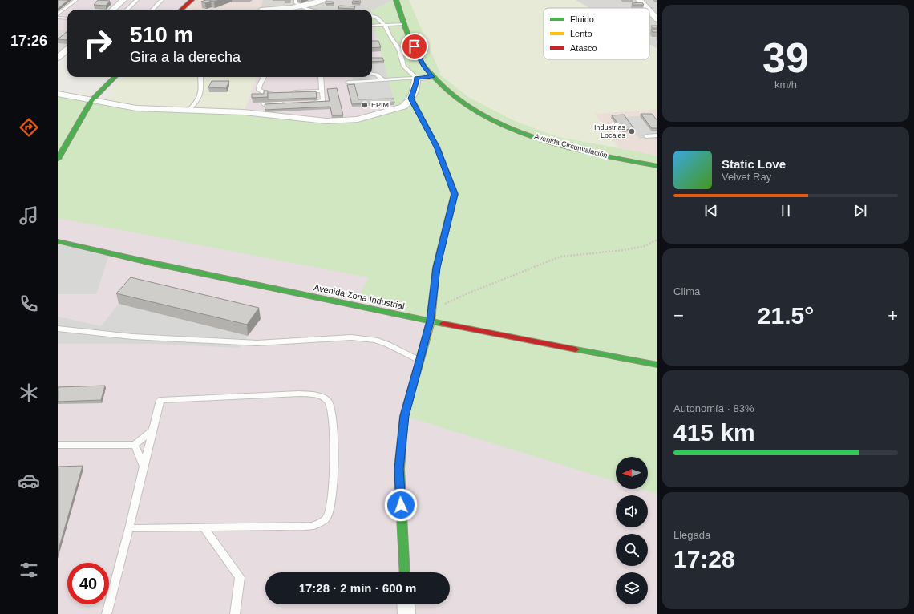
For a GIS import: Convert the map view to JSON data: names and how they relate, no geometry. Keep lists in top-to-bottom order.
{
  "streets": {
    "main road": ["Avenida Circunvalación", "Avenida Zona Industrial"]
  },
  "places": ["EPIM", "Industrias Locales"],
  "legend": ["Fluido", "Lento", "Atasco"],
  "north": "left",
  "page": {
    "tabs": "17:26",
    "tile": [
      ["39", "km/h"],
      "Clima",
      ["Autonomía · 83%", "415 km"],
      ["Llegada", "17:28"]
    ],
    "turn": ["510 m", "Gira a la derecha"],
    "song": ["Static Love", "Velvet Ray"],
    "heat": ["−", "21.5°", "+"],
    "limit": "40",
    "trip": "17:28 · 2 min · 600 m"
  }
}
